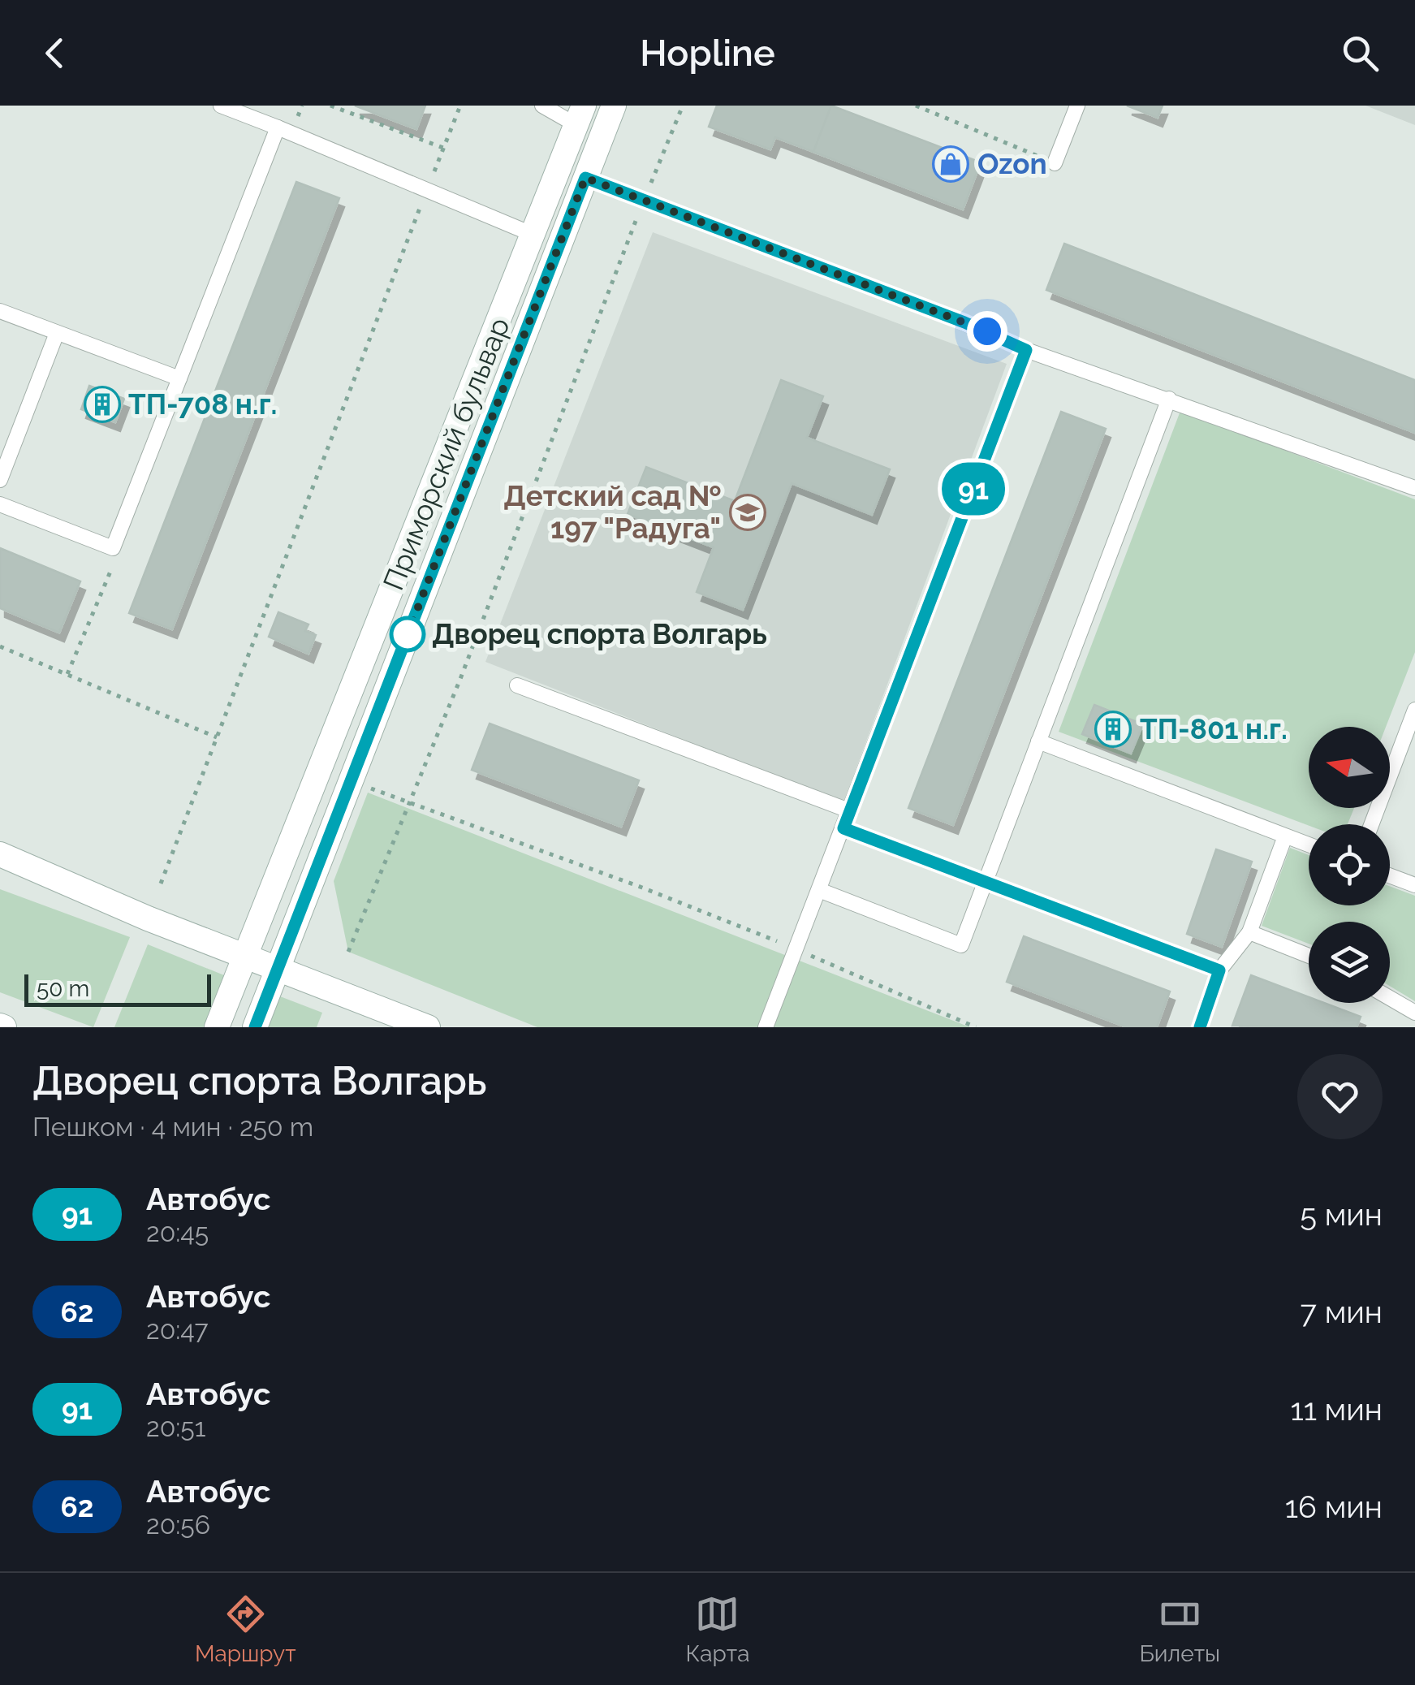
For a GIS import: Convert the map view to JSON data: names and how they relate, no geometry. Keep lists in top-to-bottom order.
{
  "streets": {
    "main road": ["Приморский бульвар"]
  },
  "places": {
    "shop": ["Ozon"],
    "building": ["ТП-708 н.г.", "ТП-801 н.г."],
    "school or university": ["Детский сад № 197 \"Радуга\""],
    "other": ["Дворец спорта Волгарь"]
  },
  "lines": ["bus line 91"],
  "scale_bar": "50 m",
  "north": "left",
  "page": {
    "header": "Hopline",
    "on_map": "91",
    "scale": "50 m",
    "heading": ["Дворец спорта Волгарь", "Пешком · 4 мин · 250 m"],
    "list": [
      {
        "mark": "91",
        "name": "Автобус",
        "note": "20:45",
        "value": "5 мин"
      },
      {
        "mark": "62",
        "name": "Автобус",
        "note": "20:47",
        "value": "7 мин"
      },
      {
        "mark": "91",
        "name": "Автобус",
        "note": "20:51",
        "value": "11 мин"
      },
      {
        "mark": "62",
        "name": "Автобус",
        "note": "20:56",
        "value": "16 мин"
      }
    ],
    "tabs": ["Маршрут", "Карта", "Билеты"]
  }
}
